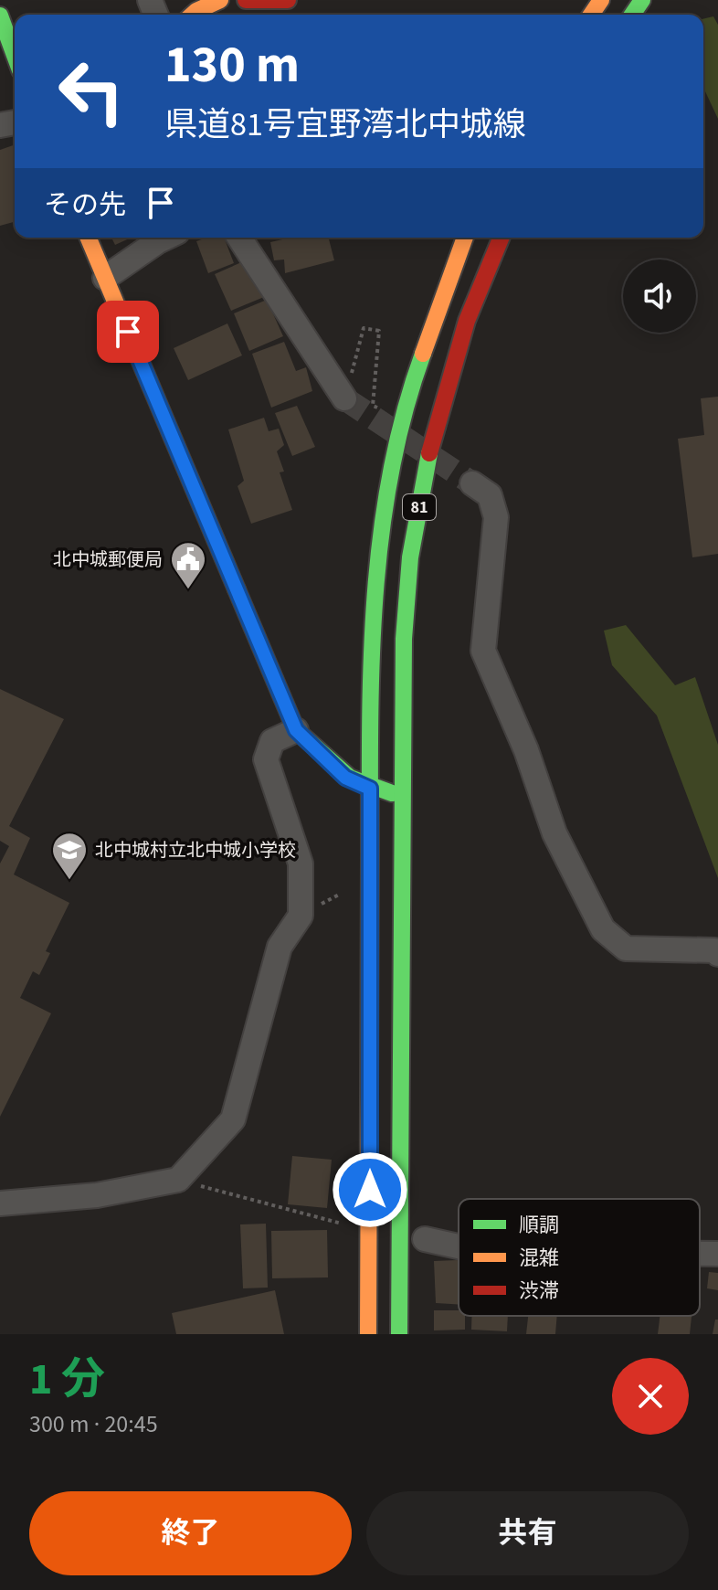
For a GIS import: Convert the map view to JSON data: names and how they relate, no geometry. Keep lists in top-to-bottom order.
{
  "streets": {
    "main road": ["81"]
  },
  "places": {
    "public building": ["北中城郵便局"],
    "school or university": ["北中城村立北中城小学校"]
  },
  "legend": ["順調", "混雑", "渋滞"],
  "page": {
    "turn": ["130 m", "県道81号宜野湾北中城線"],
    "then": "その先",
    "heading": ["1 分", "300 m · 20:45"],
    "buttons": ["終了", "共有"]
  }
}
